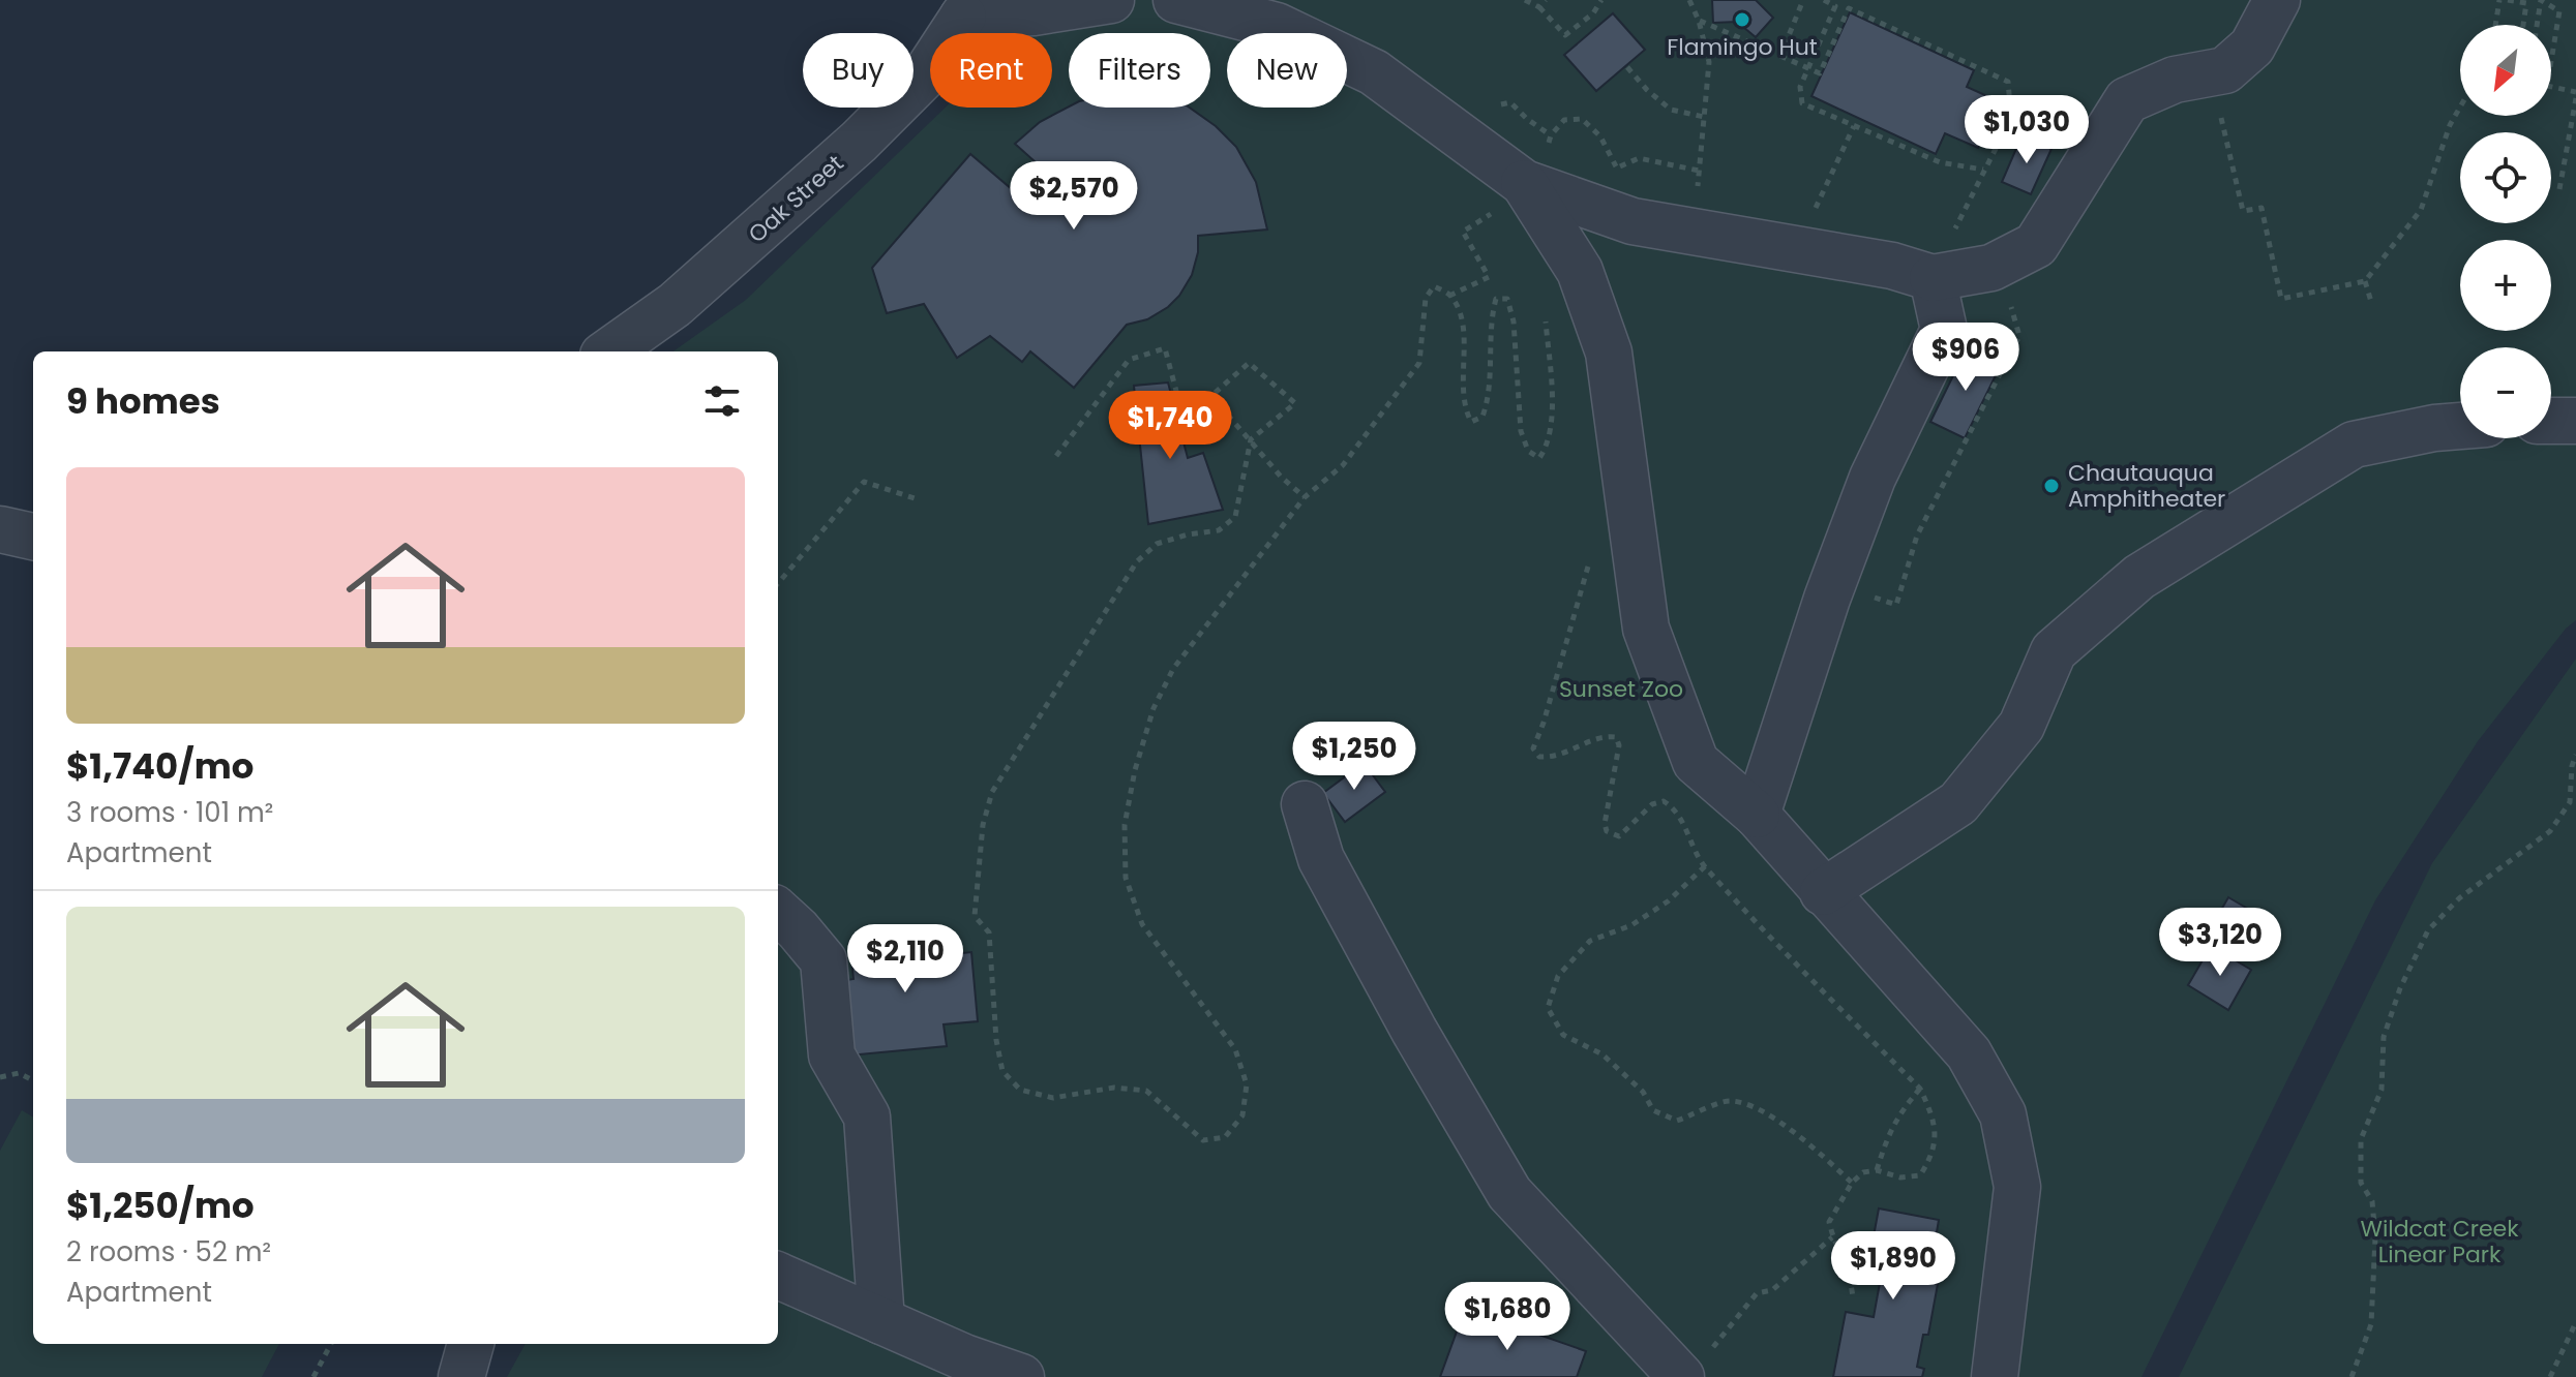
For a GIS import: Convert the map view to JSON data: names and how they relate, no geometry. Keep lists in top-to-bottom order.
{
  "streets": {
    "street": ["Oak Street"]
  },
  "parks": ["Sunset Zoo", "Wildcat Creek Linear Park"],
  "places": ["Flamingo Hut", "Chautauqua Amphitheater"],
  "north": "bottom left",
  "page": {
    "map_buttons": ["+", "−"],
    "chip": [
      "Buy",
      "Rent",
      "Filters",
      "New"
    ],
    "price": [
      "$1,030",
      "$2,570",
      "$906",
      "$1,740",
      "$1,250",
      "$3,120",
      "$2,110",
      "$1,890",
      "$1,680"
    ],
    "heading": "9 homes",
    "list": [
      {
        "name": "$1,740/mo",
        "note": "3 rooms · 101 m² · Apartment"
      },
      {
        "name": "$1,250/mo",
        "note": "2 rooms · 52 m² · Apartment"
      }
    ]
  }
}
